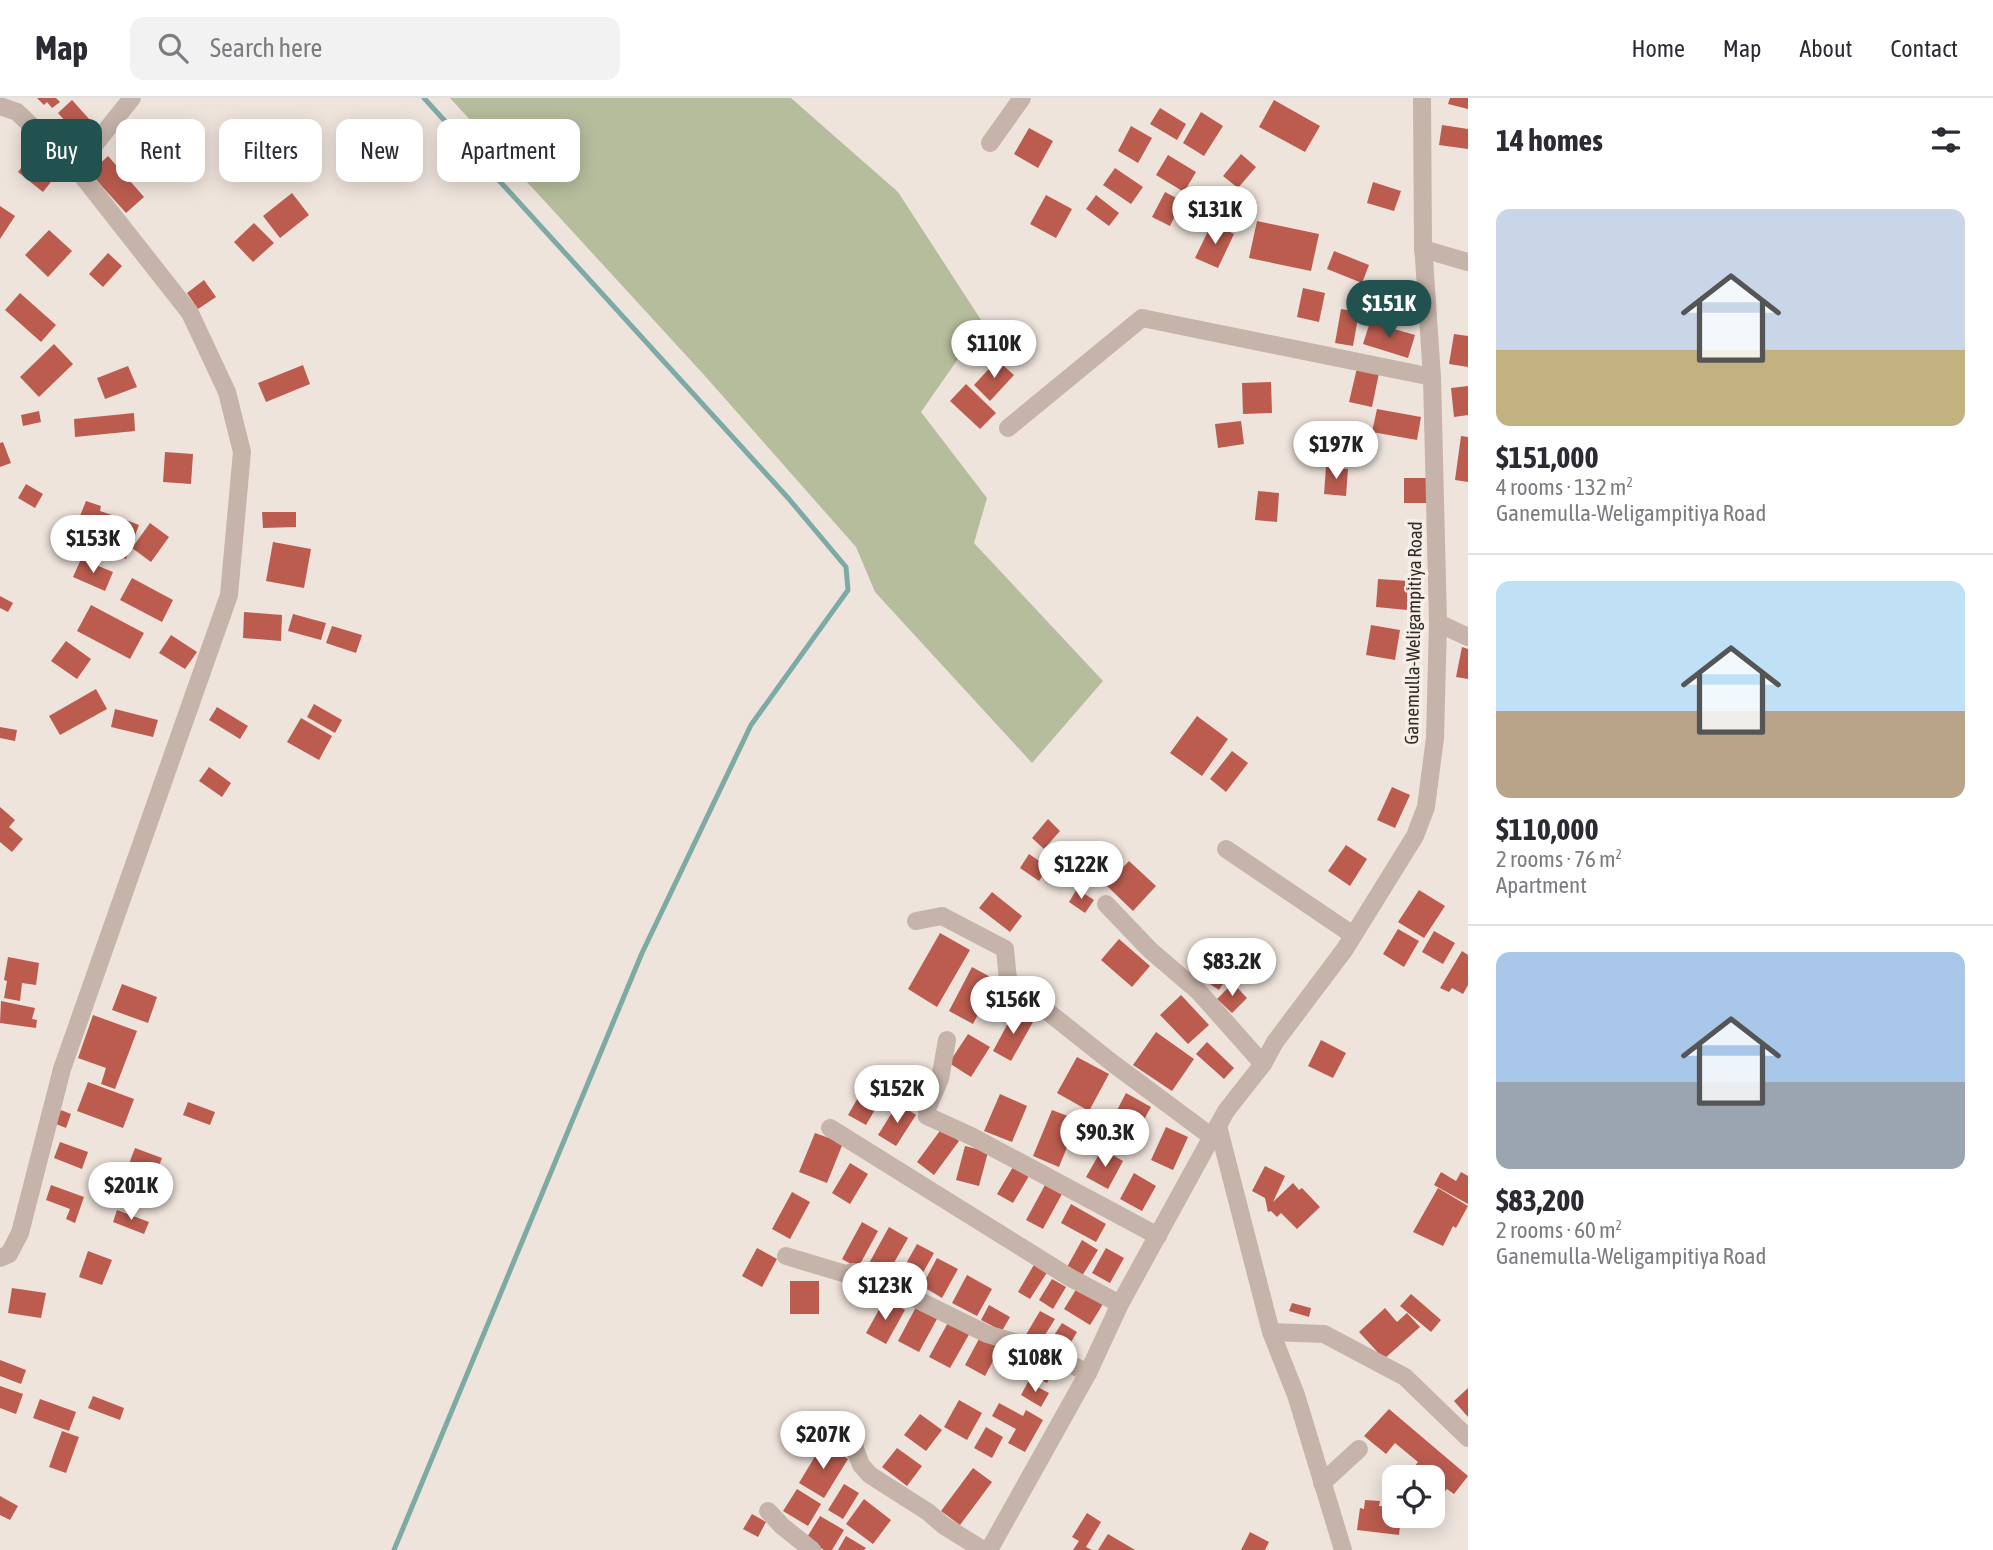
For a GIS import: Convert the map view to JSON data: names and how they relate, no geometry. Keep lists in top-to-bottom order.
{
  "streets": {
    "street": ["Ganemulla-Weligampitiya Road"]
  },
  "page": {
    "header": "Map",
    "search": "Search here",
    "nav": [
      "Home",
      "Map",
      "About",
      "Contact"
    ],
    "heading": "14 homes",
    "chip": [
      "Buy",
      "Rent",
      "Filters",
      "New",
      "Apartment"
    ],
    "list": [
      {
        "name": "$151,000",
        "note": "4 rooms · 132 m² · Ganemulla-Weligampitiya Road"
      },
      {
        "name": "$110,000",
        "note": "2 rooms · 76 m² · Apartment"
      },
      {
        "name": "$83,200",
        "note": "2 rooms · 60 m² · Ganemulla-Weligampitiya Road"
      }
    ],
    "price": [
      "$131K",
      "$151K",
      "$110K",
      "$197K",
      "$153K",
      "$122K",
      "$83.2K",
      "$156K",
      "$152K",
      "$90.3K",
      "$201K",
      "$123K",
      "$108K",
      "$207K"
    ]
  }
}
